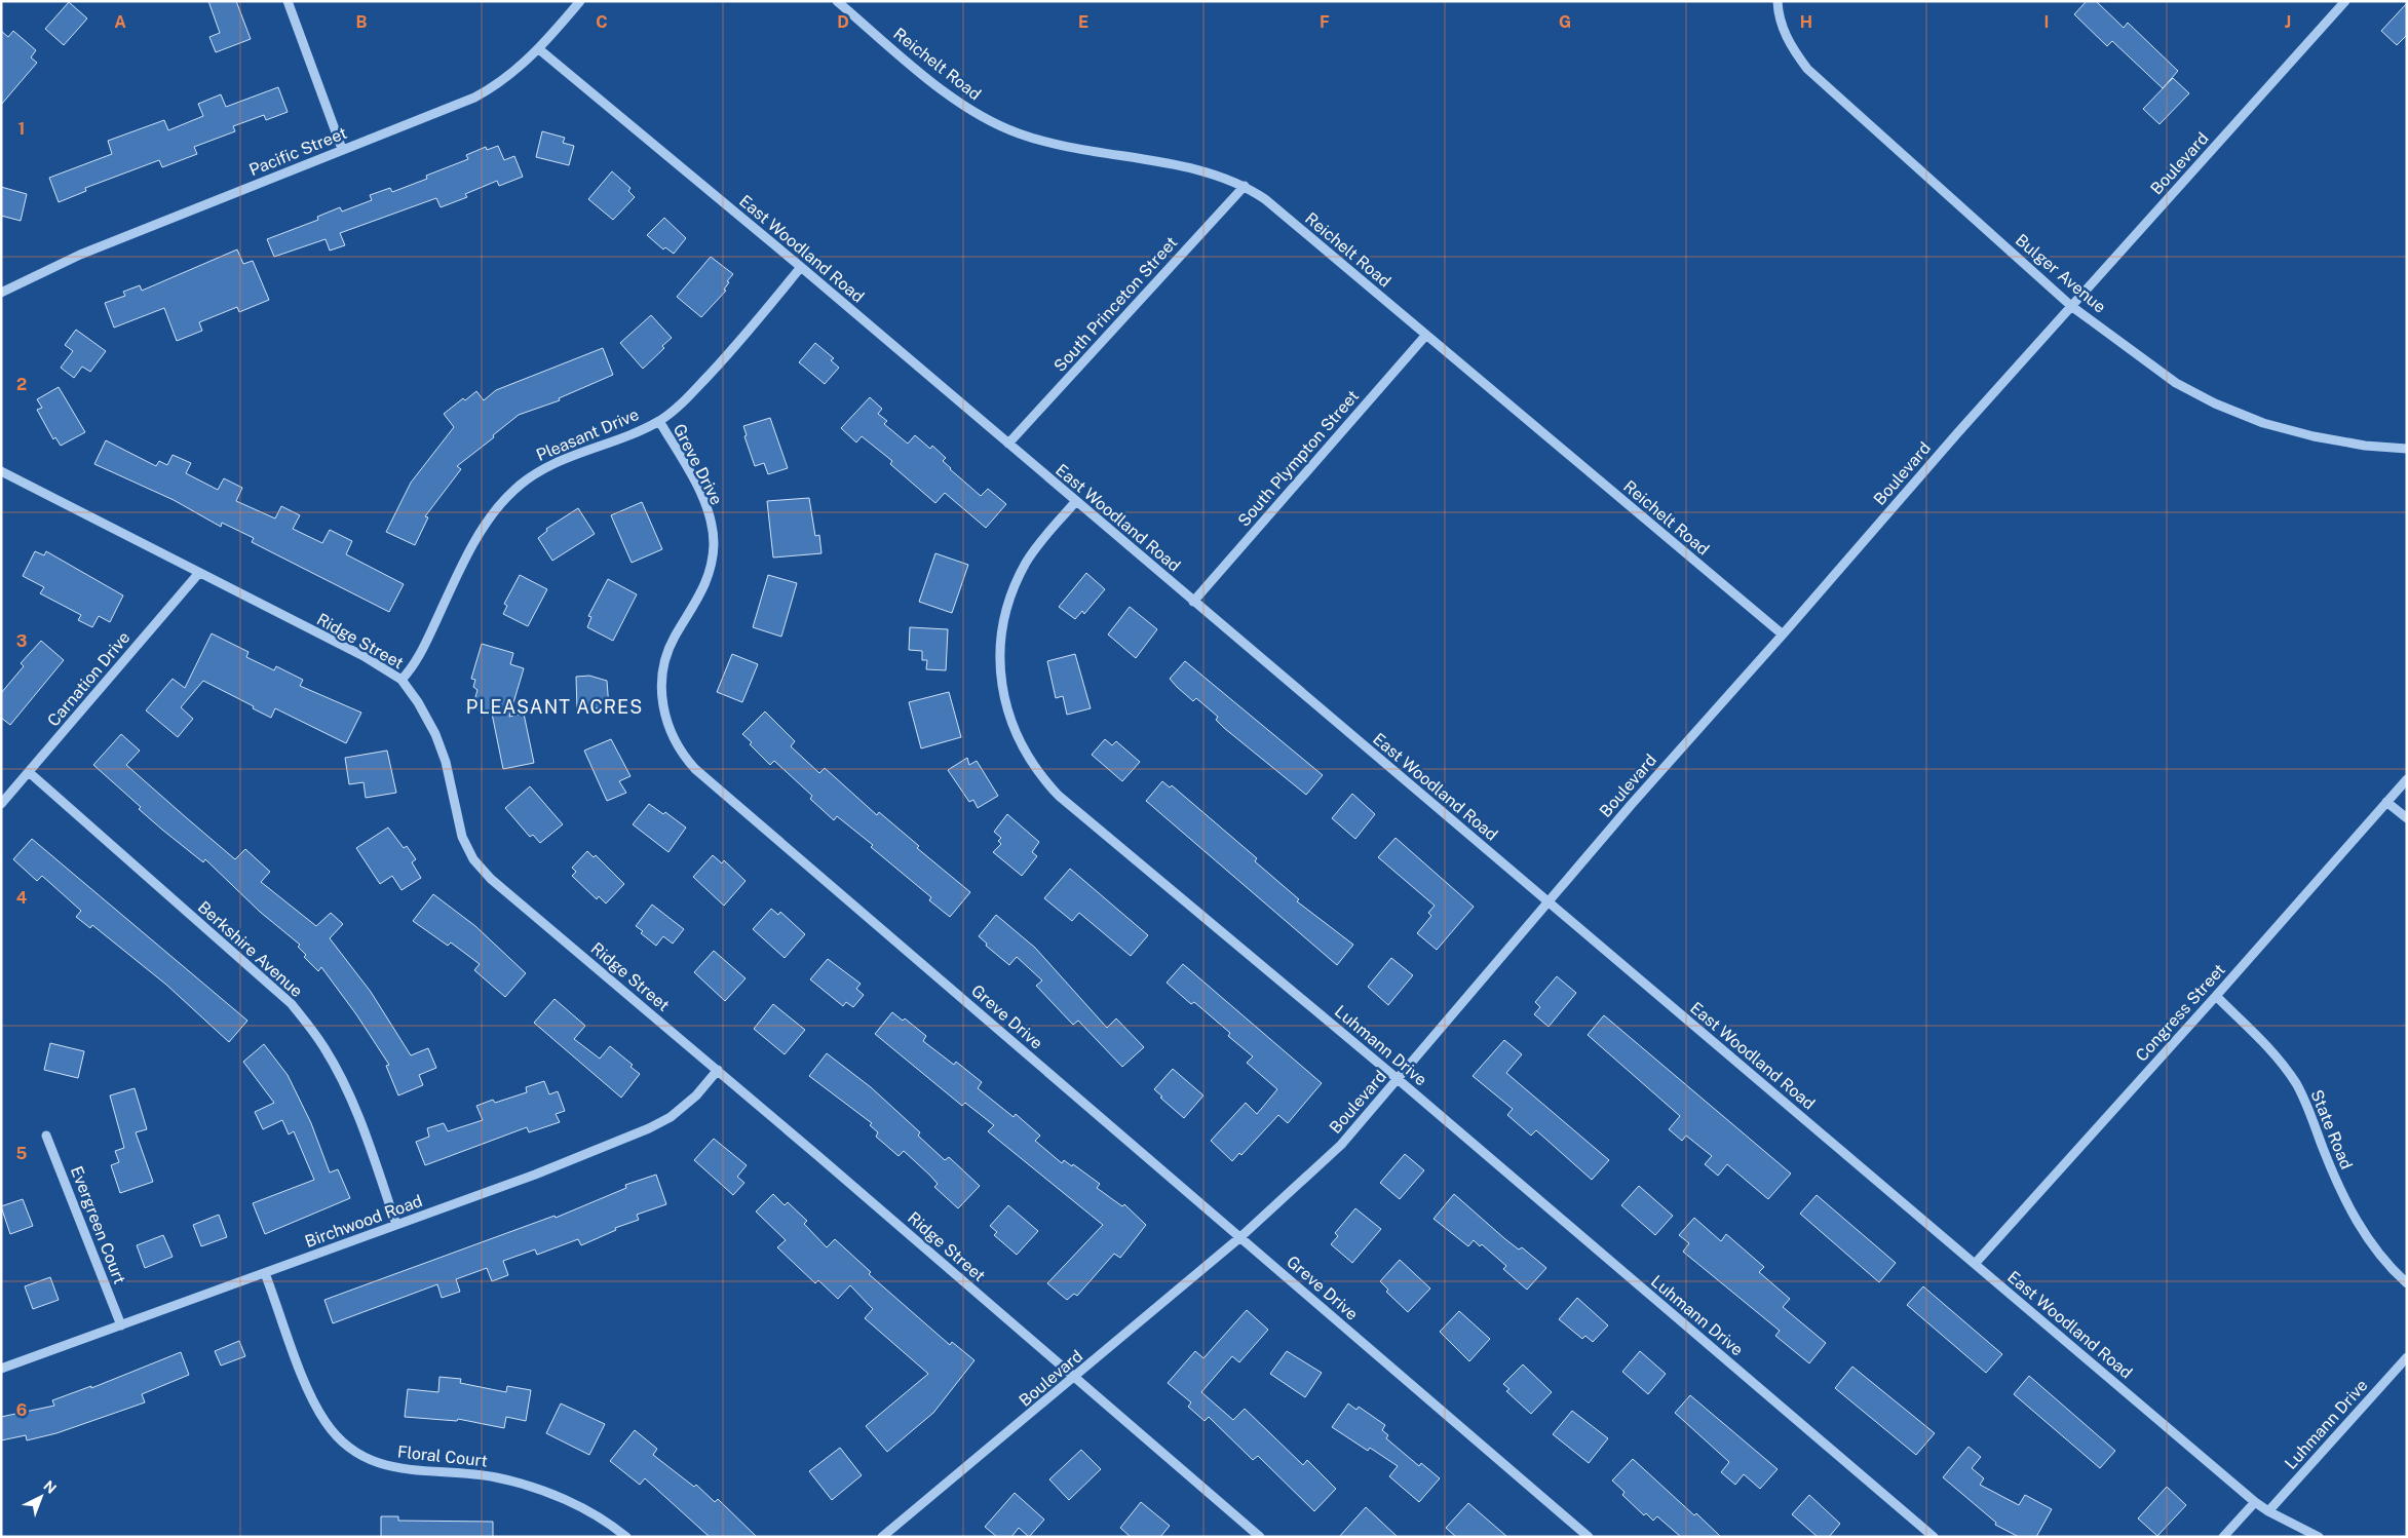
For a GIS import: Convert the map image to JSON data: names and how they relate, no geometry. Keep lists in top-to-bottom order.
{
  "streets": {
    "street": [
      "Reichelt Road",
      "Pacific Street",
      "Boulevard",
      "East Woodland Road",
      "Bulger Avenue",
      "South Princeton Street",
      "Pleasant Drive",
      "South Plympton Street",
      "Greve Drive",
      "Ridge Street",
      "Carnation Drive",
      "Berkshire Avenue",
      "Congress Street",
      "Luhmann Drive",
      "State Road",
      "Birchwood Road",
      "Evergreen Court",
      "Floral Court"
    ]
  },
  "crossings": [
    ["Reichelt Road", "Boulevard"],
    ["Reichelt Road", "South Princeton Street"],
    ["Reichelt Road", "South Plympton Street"],
    ["Pacific Street", "East Woodland Road"],
    ["Boulevard", "East Woodland Road"],
    ["Boulevard", "Bulger Avenue"],
    ["Boulevard", "Greve Drive"],
    ["Boulevard", "Ridge Street"],
    ["Boulevard", "Luhmann Drive"],
    ["East Woodland Road", "South Princeton Street"],
    ["East Woodland Road", "Pleasant Drive"],
    ["East Woodland Road", "South Plympton Street"],
    ["East Woodland Road", "Congress Street"],
    ["East Woodland Road", "Luhmann Drive"],
    ["Pleasant Drive", "Greve Drive"],
    ["Pleasant Drive", "Ridge Street"],
    ["Ridge Street", "Carnation Drive"],
    ["Ridge Street", "Birchwood Road"],
    ["Carnation Drive", "Berkshire Avenue"],
    ["Berkshire Avenue", "Birchwood Road"],
    ["Congress Street", "State Road"],
    ["Birchwood Road", "Evergreen Court"],
    ["Birchwood Road", "Floral Court"]
  ],
  "districts": ["PLEASANT ACRES"],
  "north": "top right",
  "grid": {
    "columns": [
      "A",
      "B",
      "C",
      "D",
      "E",
      "F",
      "G",
      "H",
      "I",
      "J"
    ],
    "rows": [
      "1",
      "2",
      "3",
      "4",
      "5",
      "6"
    ]
  }
}
